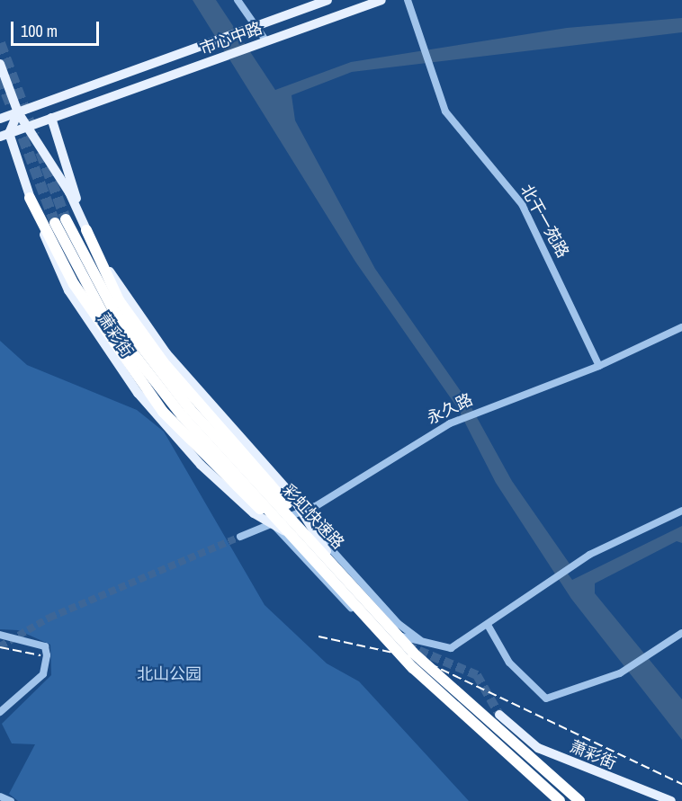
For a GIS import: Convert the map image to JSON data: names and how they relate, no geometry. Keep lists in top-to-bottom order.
{
  "streets": {
    "highway": ["彩虹快速路"],
    "main road": ["市心中路", "萧彩街"],
    "street": ["北干一苑路", "永久路"]
  },
  "crossings": [
    ["市心中路", "萧彩街"],
    ["北干一苑路", "永久路"],
    ["萧彩街", "永久路"]
  ],
  "parks": ["北山公园"],
  "scale_bar": "100 m"
}
